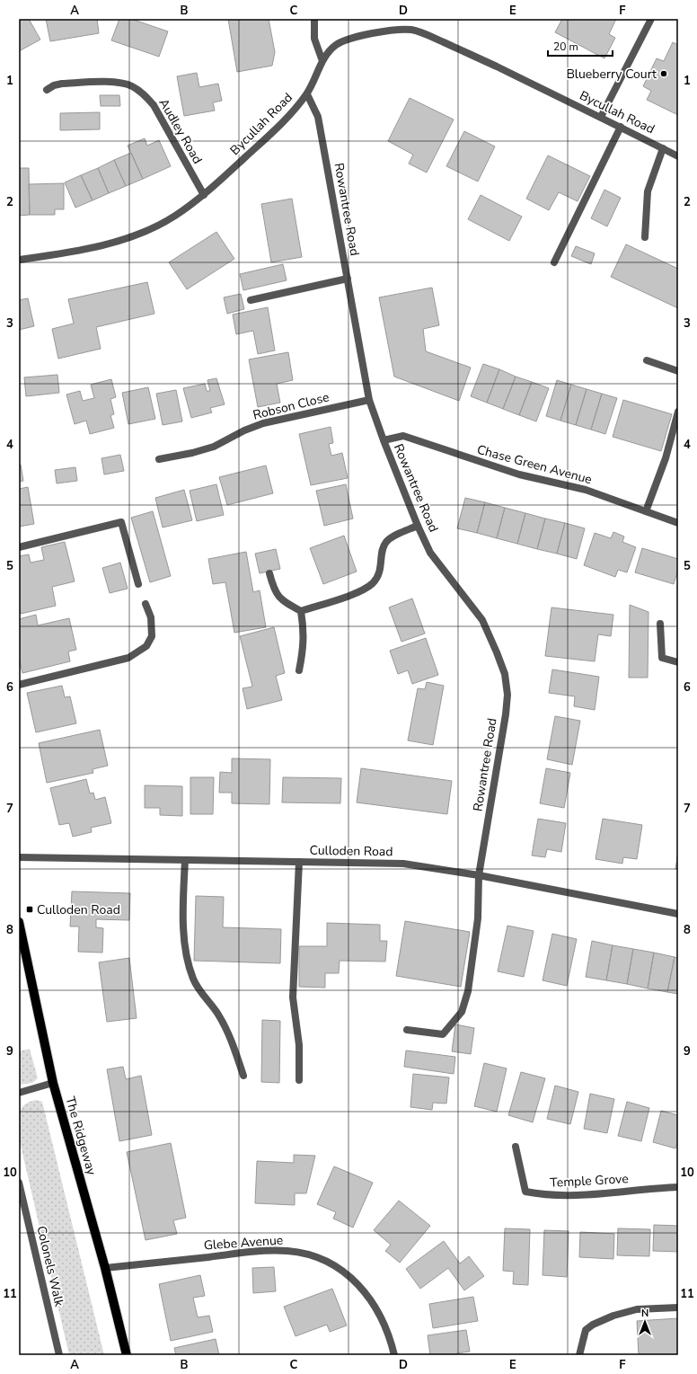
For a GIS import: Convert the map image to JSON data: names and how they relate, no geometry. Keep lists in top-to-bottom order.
{
  "streets": {
    "main road": ["The Ridgeway"],
    "street": [
      "Bycullah Road",
      "Audley Road",
      "Rowantree Road",
      "Robson Close",
      "Chase Green Avenue",
      "Culloden Road",
      "Temple Grove",
      "Glebe Avenue",
      "Colonels Walk"
    ]
  },
  "crossings": [
    ["Bycullah Road", "Audley Road"],
    ["Bycullah Road", "Rowantree Road"],
    ["Rowantree Road", "Robson Close"],
    ["Rowantree Road", "Chase Green Avenue"],
    ["Rowantree Road", "Culloden Road"],
    ["The Ridgeway", "Glebe Avenue"]
  ],
  "places": {
    "other": ["Blueberry Court"],
    "transit": ["Culloden Road"]
  },
  "scale_bar": "20 m",
  "north": "top",
  "grid": {
    "columns": [
      "A",
      "B",
      "C",
      "D",
      "E",
      "F"
    ],
    "rows": [
      "1",
      "2",
      "3",
      "4",
      "5",
      "6",
      "7",
      "8",
      "9",
      "10",
      "11"
    ]
  }
}
